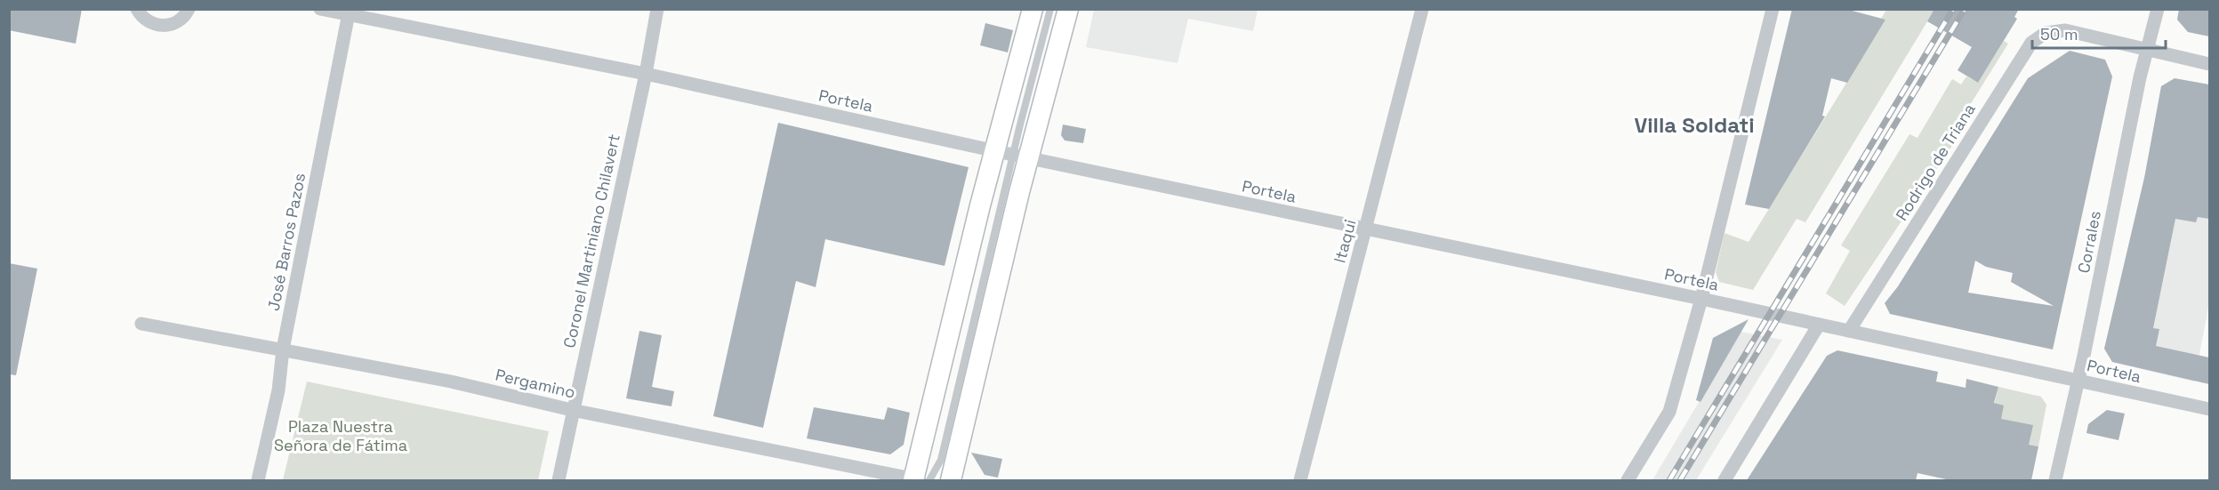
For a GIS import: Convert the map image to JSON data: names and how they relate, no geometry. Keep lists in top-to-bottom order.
{
  "streets": {
    "street": [
      "Portela",
      "Rodrigo de Triana",
      "Coronel Martiniano Chilavert",
      "Itaqui",
      "José Barros Pazos",
      "Corrales",
      "Pergamino"
    ]
  },
  "crossings": [
    ["Portela", "Rodrigo de Triana"],
    ["Portela", "Coronel Martiniano Chilavert"],
    ["Portela", "Itaqui"],
    ["Portela", "José Barros Pazos"],
    ["Portela", "Corrales"],
    ["Rodrigo de Triana", "Corrales"],
    ["Coronel Martiniano Chilavert", "Pergamino"],
    ["José Barros Pazos", "Pergamino"]
  ],
  "districts": ["Villa Soldati"],
  "parks": ["Plaza Nuestra Señora de Fátima"],
  "scale_bar": "50 m"
}
